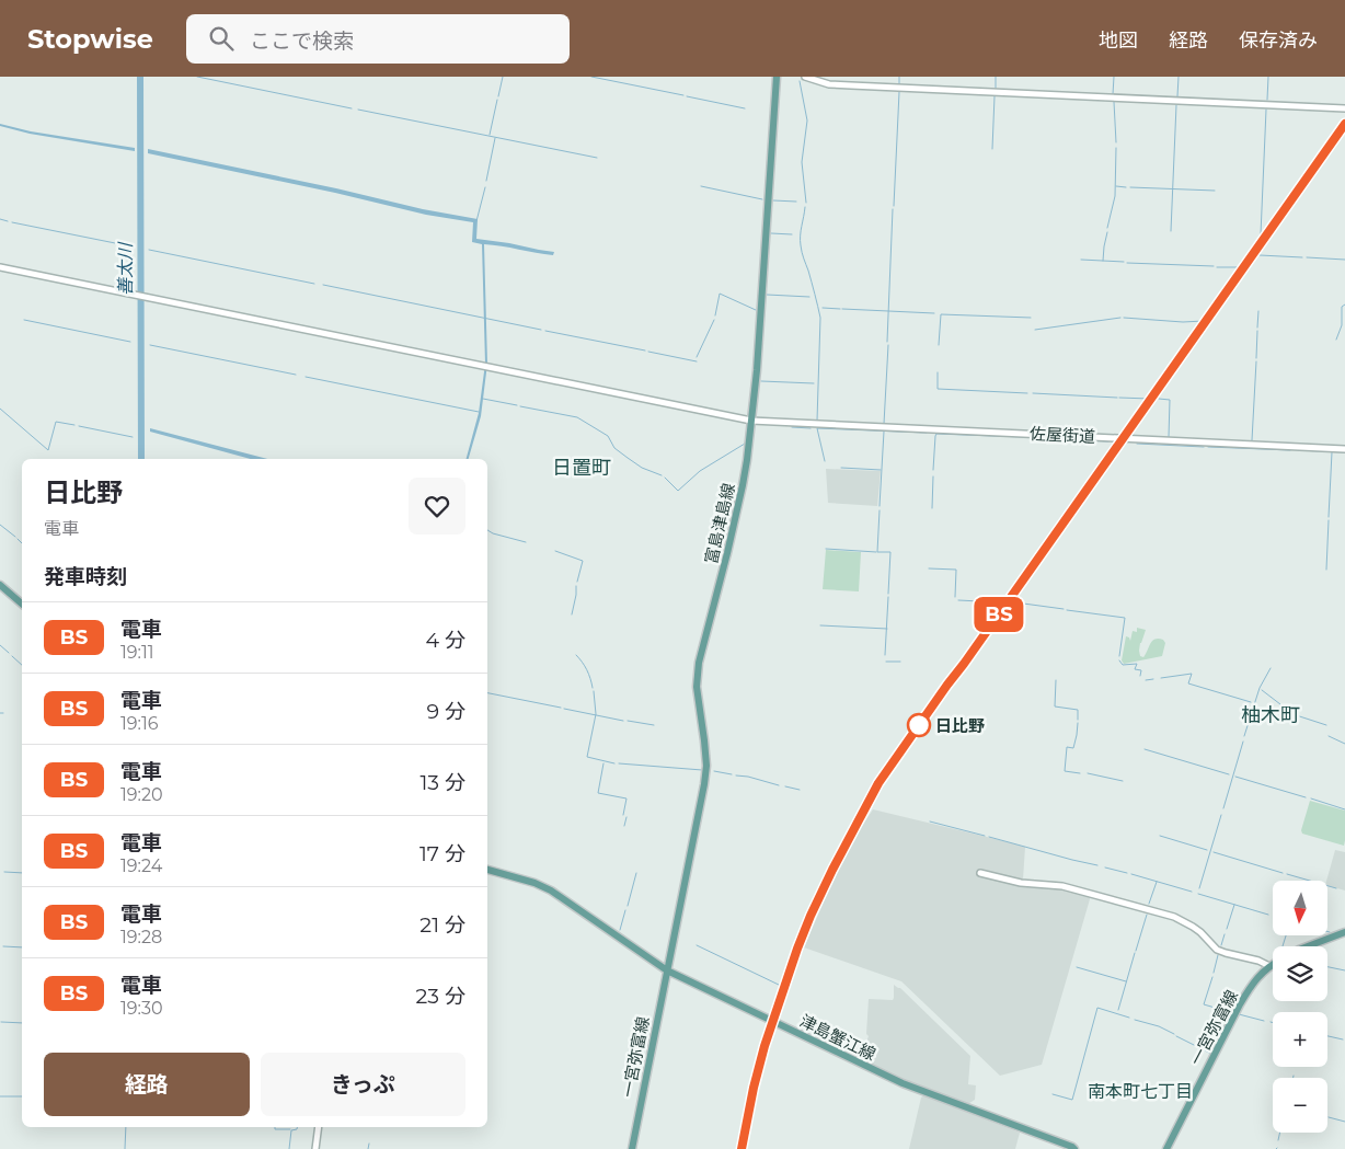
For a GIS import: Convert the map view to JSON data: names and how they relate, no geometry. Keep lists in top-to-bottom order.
{
  "streets": {
    "main road": ["富島津島線", "一宮弥富線", "津島蟹江線"],
    "street": ["佐屋街道"]
  },
  "crossings": [
    ["佐屋街道", "富島津島線"],
    ["富島津島線", "一宮弥富線"],
    ["富島津島線", "津島蟹江線"],
    ["一宮弥富線", "津島蟹江線"]
  ],
  "districts": ["日置町", "柚木町", "南本町七丁目"],
  "water": ["善太川"],
  "places": ["日比野"],
  "north": "bottom",
  "page": {
    "header": "Stopwise",
    "search": "ここで検索",
    "nav": ["地図", "経路", "保存済み"],
    "on_map": "BS",
    "heading": [
      ["日比野", "電車"],
      "発車時刻"
    ],
    "list": [
      {
        "mark": "BS",
        "name": "電車",
        "note": "19:11",
        "value": "4 分"
      },
      {
        "mark": "BS",
        "name": "電車",
        "note": "19:16",
        "value": "9 分"
      },
      {
        "mark": "BS",
        "name": "電車",
        "note": "19:20",
        "value": "13 分"
      },
      {
        "mark": "BS",
        "name": "電車",
        "note": "19:24",
        "value": "17 分"
      },
      {
        "mark": "BS",
        "name": "電車",
        "note": "19:28",
        "value": "21 分"
      },
      {
        "mark": "BS",
        "name": "電車",
        "note": "19:30",
        "value": "23 分"
      }
    ],
    "map_buttons": ["+", "−"],
    "buttons": ["経路", "きっぷ"]
  }
}
